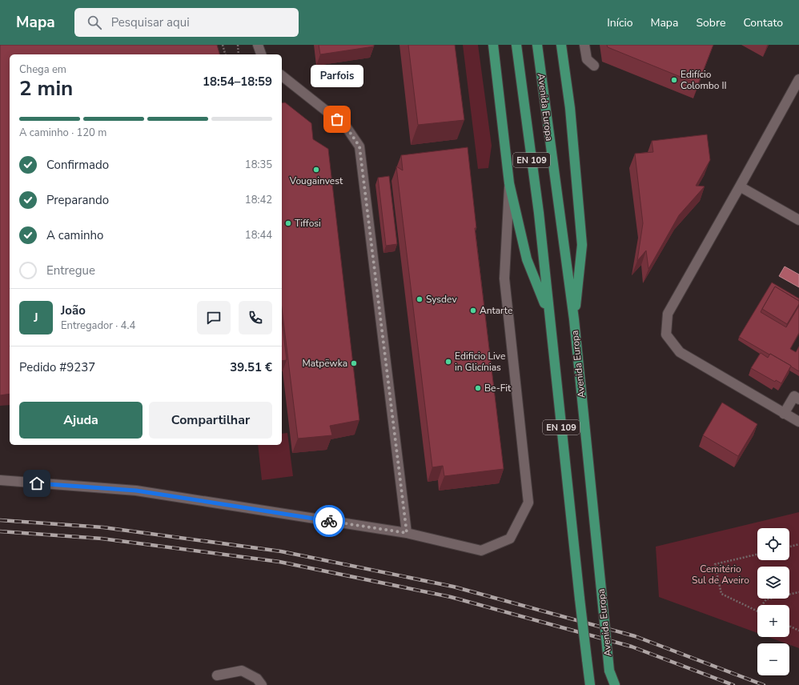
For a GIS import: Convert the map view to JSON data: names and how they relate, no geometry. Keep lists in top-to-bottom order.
{
  "streets": {
    "main road": ["Avenida Europa", "EN 109"]
  },
  "parks": ["Cemitério Sul de Aveiro"],
  "places": [
    "Edifício Colombo II",
    "Parfois",
    "Vougainvest",
    "Tiffosi",
    "Sysdev",
    "Antarte",
    "Edificio Live in Glicínias",
    "Matpëwka",
    "Be-Fit"
  ],
  "page": {
    "header": "Mapa",
    "search": "Pesquisar aqui",
    "nav": [
      "Início",
      "Mapa",
      "Sobre",
      "Contato"
    ],
    "heading": ["2 min", "Chega em", "18:54–18:59"],
    "panel": [
      "João",
      "Entregador · 4.4",
      "Pedido #9237",
      "39.51 €"
    ],
    "bubble": "Parfois",
    "bar": "A caminho · 120 m",
    "list": [
      ["Confirmado", "18:35"],
      ["Preparando", "18:42"],
      ["A caminho", "18:44"],
      "Entregue"
    ],
    "round": "J",
    "buttons": ["Ajuda", "Compartilhar"],
    "map_buttons": ["+", "−"]
  }
}
